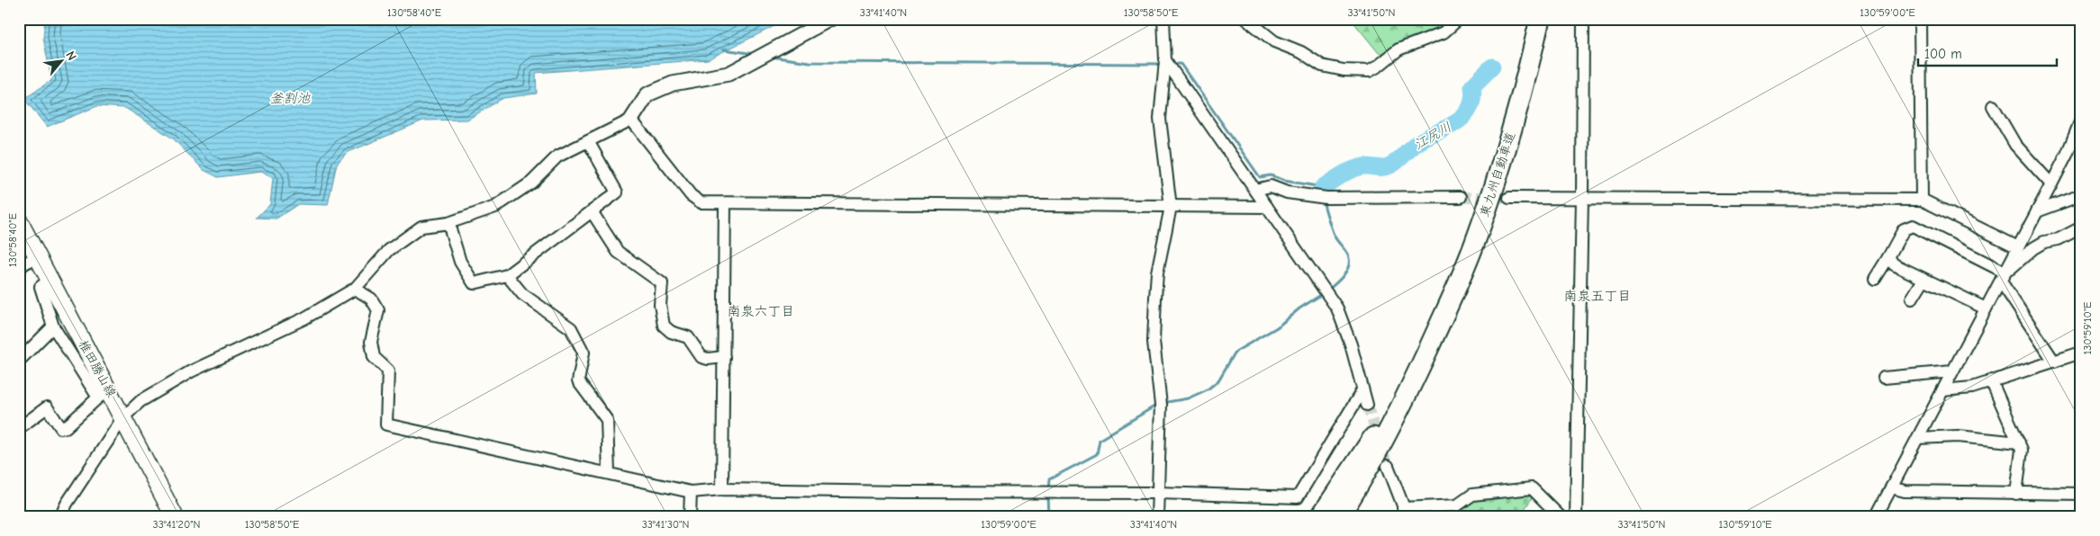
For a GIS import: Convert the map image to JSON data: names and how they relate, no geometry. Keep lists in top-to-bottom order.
{
  "streets": {
    "highway": ["東九州自動車道"],
    "main road": ["椎田勝山線"]
  },
  "districts": ["南泉五丁目", "南泉六丁目"],
  "water": ["釜割池", "江尻川"],
  "scale_bar": "100 m",
  "north": "top right",
  "coordinates": [
    "130°58'40\"E",
    "33°41'40\"N",
    "130°58'50\"E",
    "33°41'50\"N",
    "130°59'00\"E",
    "130°59'10\"E",
    "33°41'20\"N",
    "33°41'30\"N"
  ]
}
